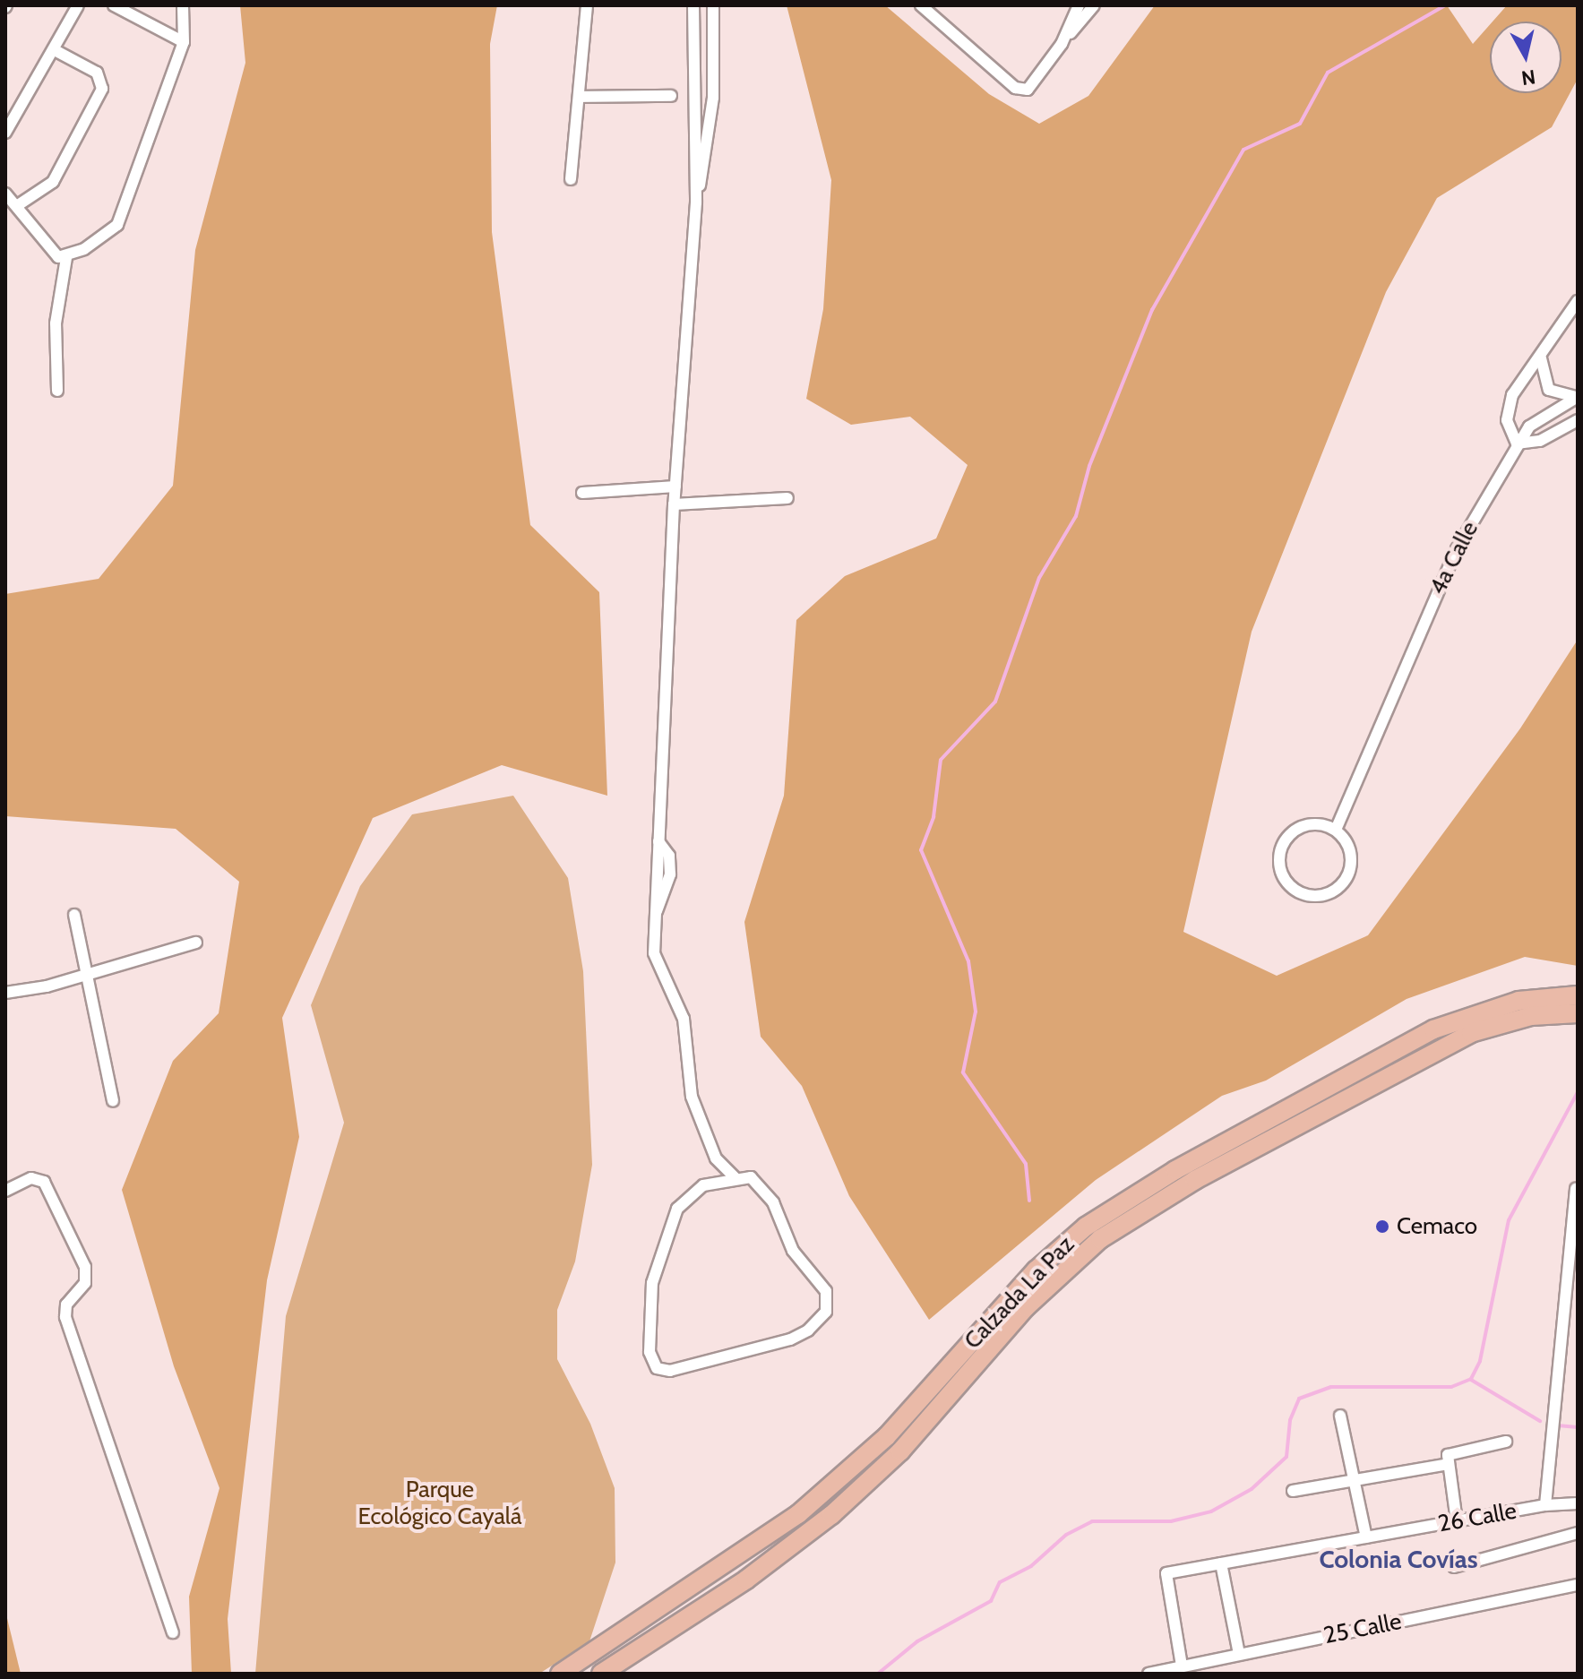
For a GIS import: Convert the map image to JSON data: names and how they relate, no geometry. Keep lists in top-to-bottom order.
{
  "streets": {
    "main road": ["Calzada La Paz"],
    "street": ["4a Calle", "26 Calle", "25 Calle"]
  },
  "crossings": [
    ["26 Calle", "25 Calle"]
  ],
  "districts": ["Colonia Covías"],
  "parks": ["Parque Ecológico Cayalá"],
  "places": ["Cemaco"],
  "north": "bottom"
}
